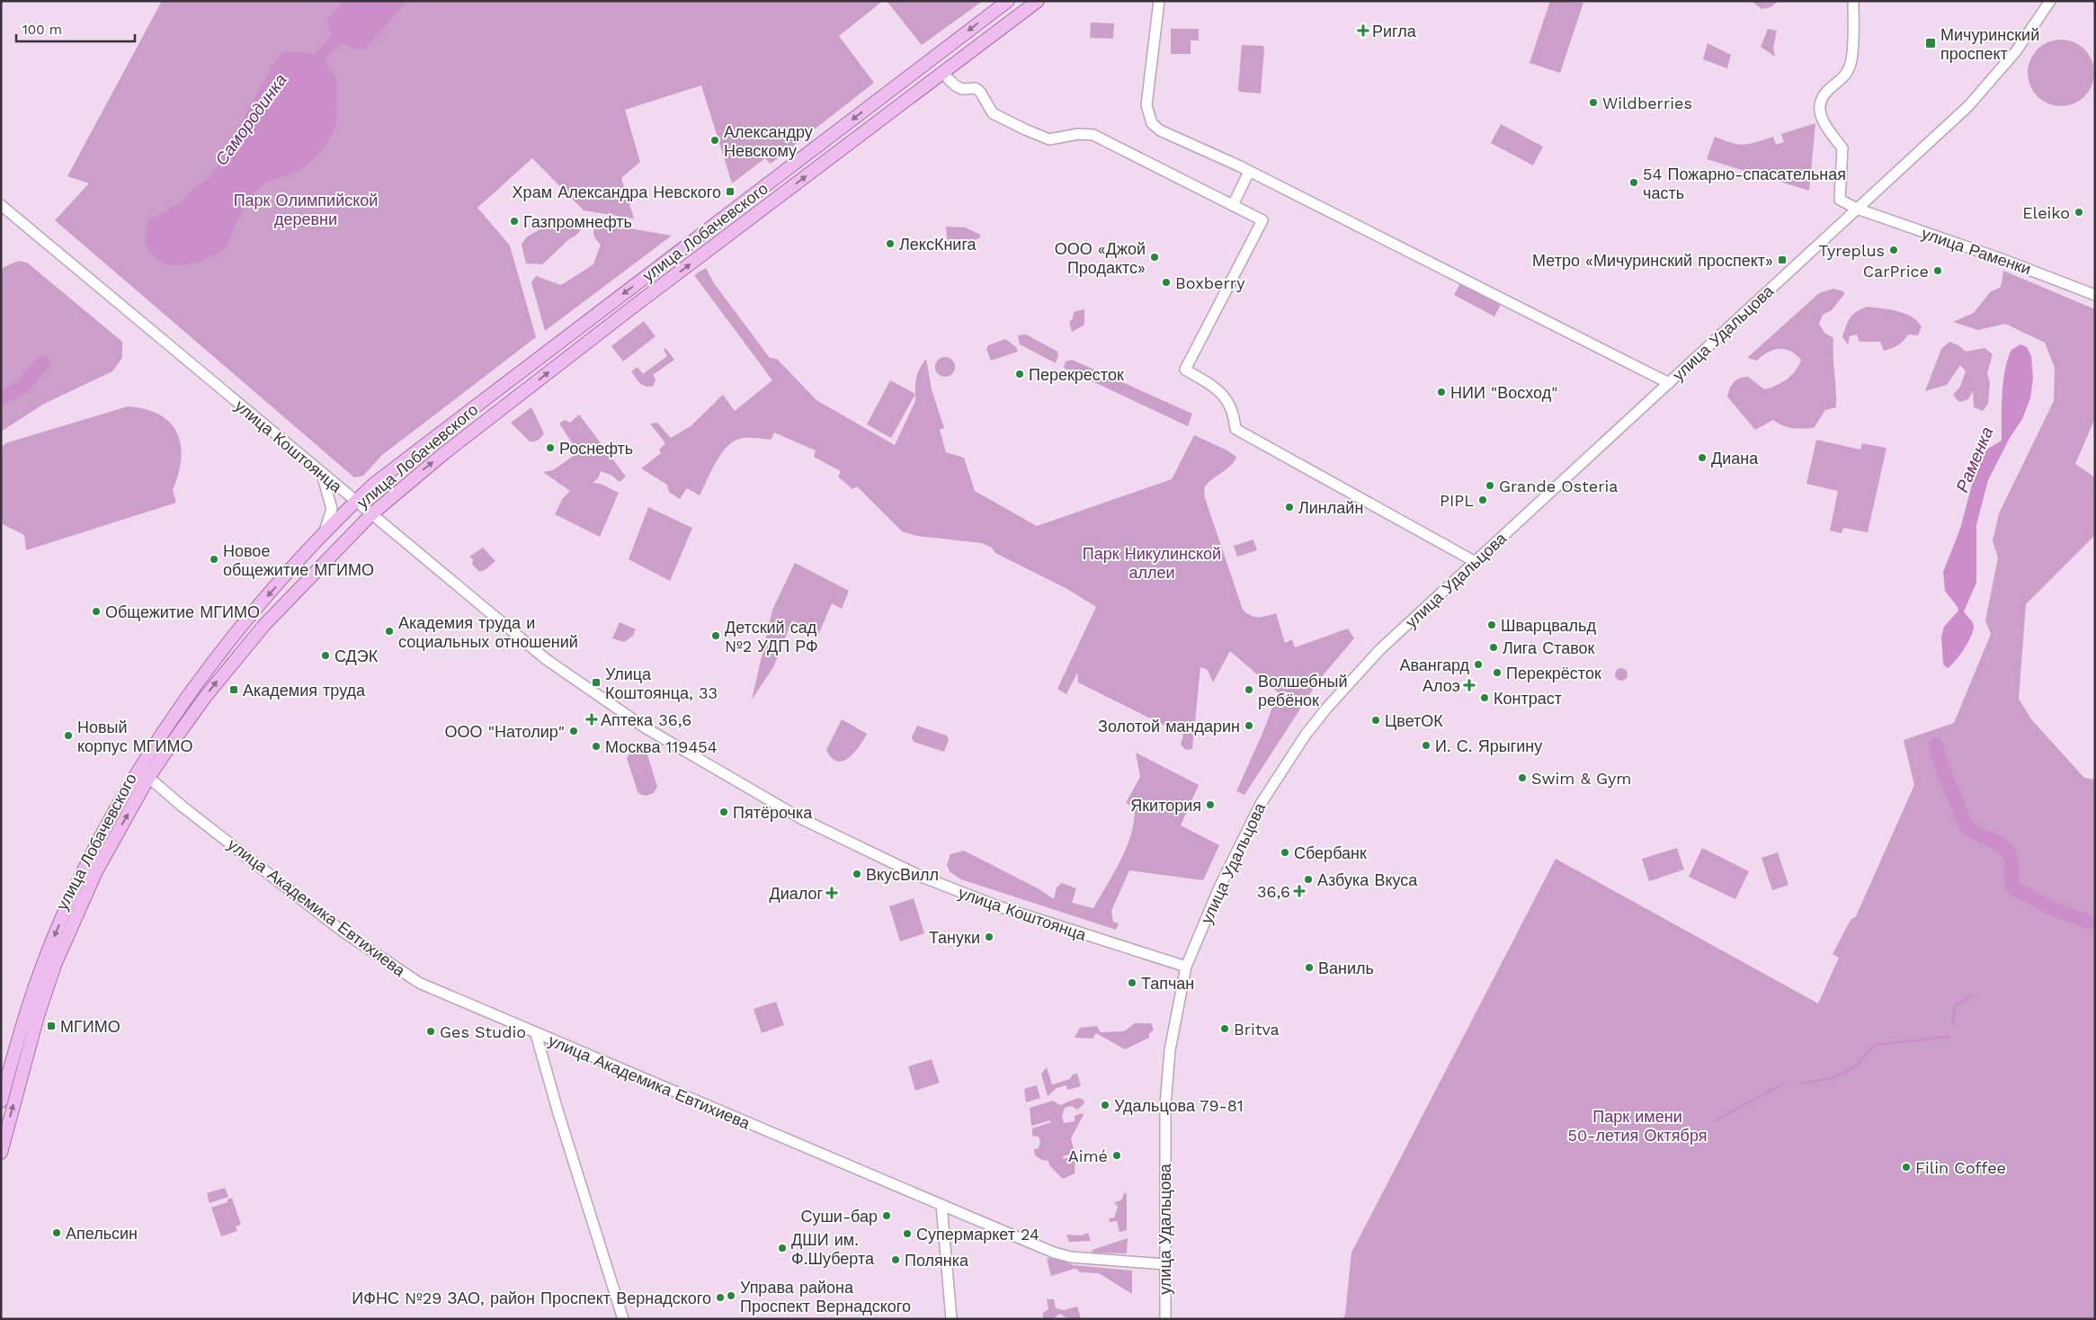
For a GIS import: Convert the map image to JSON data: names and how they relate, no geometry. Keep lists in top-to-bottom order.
{
  "streets": {
    "main road": ["улица Лобачевского"],
    "street": [
      "улица Раменки",
      "улица Удальцова",
      "улица Коштоянца",
      "улица Академика Евтихиева"
    ]
  },
  "crossings": [
    ["улица Лобачевского", "улица Коштоянца"],
    ["улица Лобачевского", "улица Академика Евтихиева"],
    ["улица Раменки", "улица Удальцова"],
    ["улица Удальцова", "улица Коштоянца"],
    ["улица Удальцова", "улица Академика Евтихиева"]
  ],
  "water": ["Самородинка", "Раменка"],
  "parks": ["Парк Олимпийской деревни", "Парк Никулинской аллеи", "Парк имени 50-летия Октября"],
  "places": {
    "health": [
      "Ригла",
      "Алоэ",
      "Аптека 36,6",
      "36,6",
      "Диалог"
    ],
    "transit": [
      "Мичуринский проспект",
      "Храм Александра Невского",
      "Метро «Мичуринский проспект»",
      "Улица Коштоянца, 33",
      "Академия труда",
      "МГИМО"
    ],
    "other": [
      "Wildberries",
      "Александру Невскому",
      "54 Пожарно-спасательная часть",
      "Eleiko",
      "Газпромнефть",
      "ЛексКнига",
      "Tyreplus",
      "ООО «Джой Продактс»",
      "CarPrice",
      "Boxberry",
      "Перекресток",
      "НИИ \"Восход\"",
      "Роснефть",
      "Диана",
      "Grande Osteria",
      "PIPL",
      "Линлайн",
      "Новое общежитие МГИМО",
      "Общежитие МГИМО",
      "Шварцвальд",
      "Академия труда и социальных отношений",
      "Детский сад №2 УДП РФ",
      "Лига Ставок",
      "СДЭК",
      "Авангард",
      "Перекрёсток",
      "Волшебный ребёнок",
      "Контраст",
      "ЦветОК",
      "Золотой мандарин",
      "ООО \"Натолир\"",
      "Новый корпус МГИМО",
      "И. С. Ярыгину",
      "Москва 119454",
      "Swim & Gym",
      "Якитория",
      "Пятёрочка",
      "Сбербанк",
      "ВкусВилл",
      "Азбука Вкуса",
      "Тануки",
      "Ваниль",
      "Тапчан",
      "Britva",
      "Ges Studio",
      "Удальцова 79-81",
      "Aimé",
      "Filin Coffee",
      "Суши-бар",
      "Апельсин",
      "Супермаркет 24",
      "ДШИ им. Ф.Шуберта",
      "Полянка",
      "Управа района Проспект Вернадского",
      "ИФНС №29 ЗАО, район Проспект Вернадского"
    ]
  },
  "scale_bar": "100 m"
}
